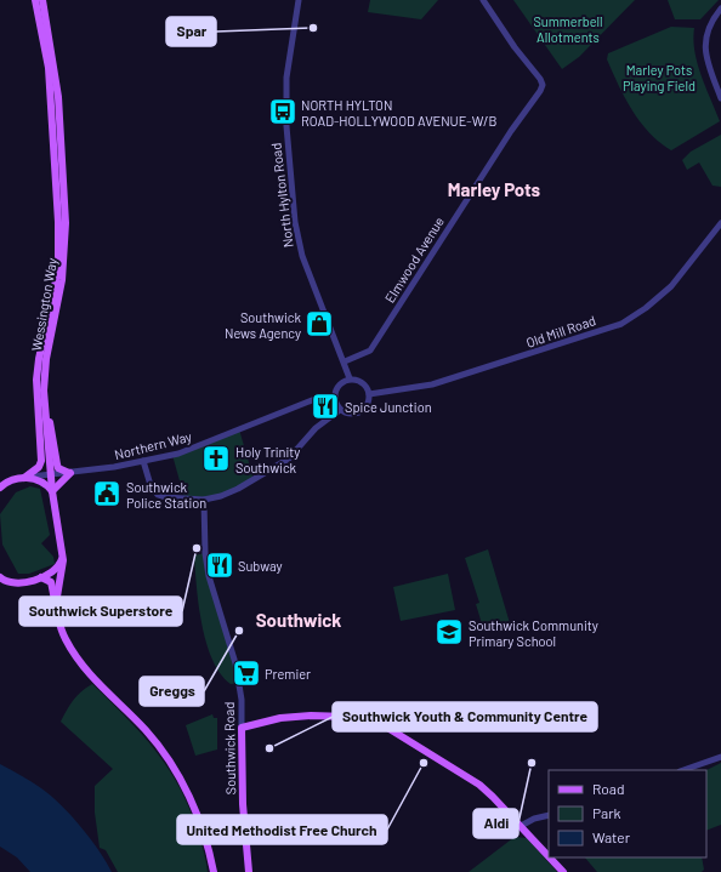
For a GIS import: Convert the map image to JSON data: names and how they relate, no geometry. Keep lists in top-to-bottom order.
{
  "streets": {
    "main road": ["Wessington Way", "Northern Way", "Southwick Road"],
    "street": ["North Hylton Road", "Elmwood Avenue", "Old Mill Road"]
  },
  "crossings": [
    ["North Hylton Road", "Elmwood Avenue"],
    ["North Hylton Road", "Old Mill Road"],
    ["North Hylton Road", "Northern Way"],
    ["Wessington Way", "Northern Way"],
    ["Old Mill Road", "Northern Way"]
  ],
  "districts": ["Marley Pots", "Southwick"],
  "parks": ["Summerbell Allotments", "Marley Pots Playing Field"],
  "places": {
    "other": [
      "Spar",
      "Southwick Superstore",
      "Greggs",
      "Southwick Youth & Community Centre",
      "United Methodist Free Church",
      "Aldi"
    ],
    "bus stop": ["NORTH HYLTON ROAD-HOLLYWOOD AVENUE-W/B"],
    "shop": ["Southwick News Agency"],
    "restaurant": ["Spice Junction", "Subway"],
    "church": ["Holy Trinity Southwick"],
    "public building": ["Southwick Police Station"],
    "school or university": ["Southwick Community Primary School"],
    "supermarket": ["Premier"]
  },
  "legend": ["Road", "Park", "Water"]
}
